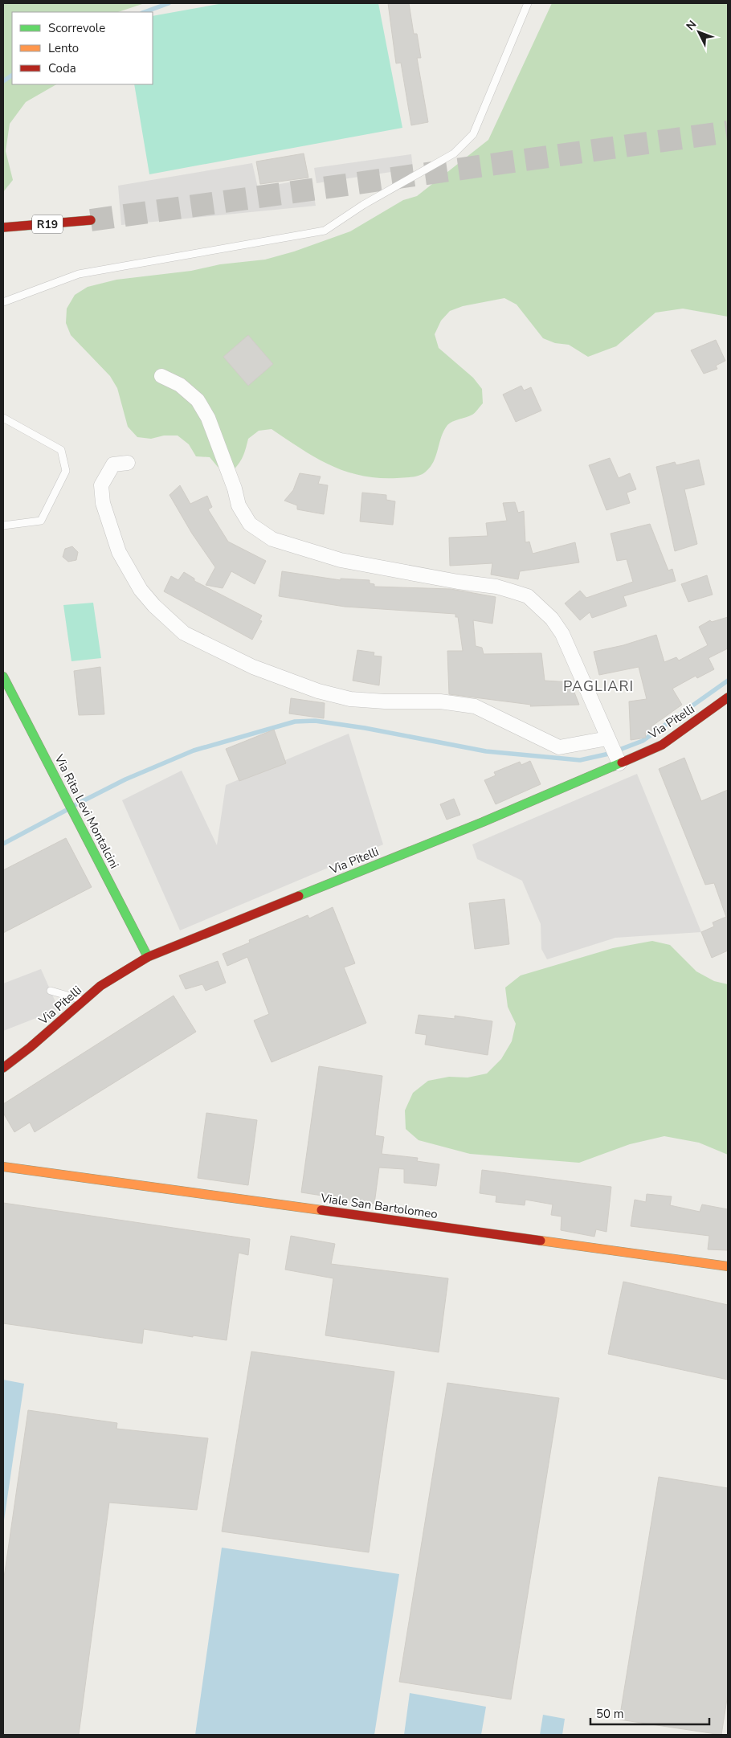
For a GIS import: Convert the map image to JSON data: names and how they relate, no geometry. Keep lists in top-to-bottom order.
{
  "streets": {
    "main road": [
      "R19",
      "Via Pitelli",
      "Via Rita Levi Montalcini",
      "Viale San Bartolomeo"
    ]
  },
  "crossings": [
    ["Via Pitelli", "Via Rita Levi Montalcini"]
  ],
  "districts": ["PAGLIARI"],
  "legend": ["Scorrevole", "Lento", "Coda"],
  "scale_bar": "50 m",
  "north": "top left"
}
